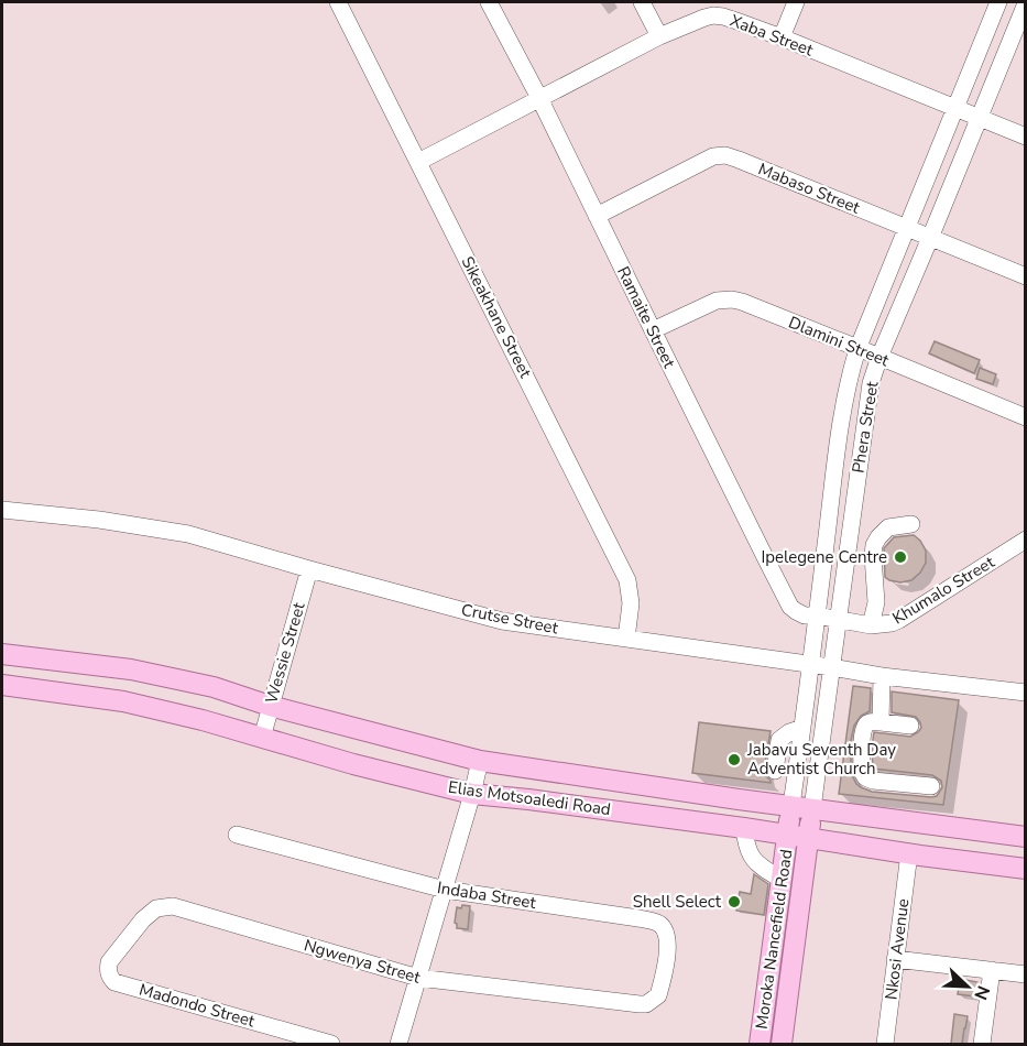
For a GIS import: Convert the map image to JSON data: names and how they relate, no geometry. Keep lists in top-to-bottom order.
{
  "streets": {
    "main road": ["Phera Street", "Elias Motsoaledi Road", "Moroka Nancefield Road"],
    "street": [
      "Xaba Street",
      "Mabaso Street",
      "Sikeakhane Street",
      "Ramaite Street",
      "Dlamini Street",
      "Khumalo Street",
      "Crutse Street",
      "Wessie Street",
      "Indaba Street",
      "Nkosi Avenue",
      "Ngwenya Street",
      "Madondo Street"
    ]
  },
  "crossings": [
    ["Xaba Street", "Sikeakhane Street"],
    ["Xaba Street", "Ramaite Street"],
    ["Xaba Street", "Phera Street"],
    ["Mabaso Street", "Ramaite Street"],
    ["Mabaso Street", "Phera Street"],
    ["Sikeakhane Street", "Crutse Street"],
    ["Ramaite Street", "Dlamini Street"],
    ["Ramaite Street", "Phera Street"],
    ["Ramaite Street", "Khumalo Street"],
    ["Dlamini Street", "Phera Street"],
    ["Phera Street", "Khumalo Street"],
    ["Phera Street", "Crutse Street"],
    ["Phera Street", "Elias Motsoaledi Road"],
    ["Phera Street", "Moroka Nancefield Road"],
    ["Crutse Street", "Wessie Street"],
    ["Wessie Street", "Elias Motsoaledi Road"],
    ["Elias Motsoaledi Road", "Moroka Nancefield Road"],
    ["Elias Motsoaledi Road", "Nkosi Avenue"],
    ["Indaba Street", "Ngwenya Street"],
    ["Ngwenya Street", "Madondo Street"]
  ],
  "places": ["Ipelegene Centre", "Jabavu Seventh Day Adventist Church", "Shell Select"],
  "north": "bottom right"
}
